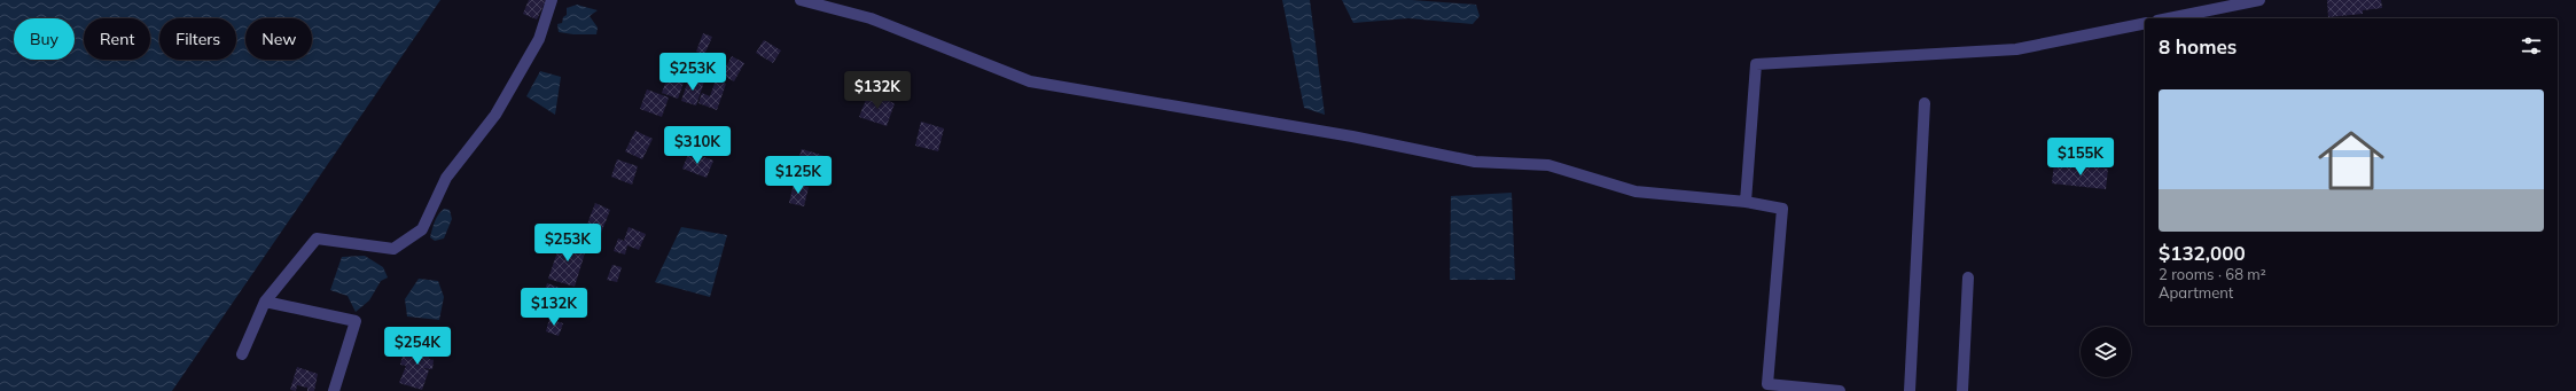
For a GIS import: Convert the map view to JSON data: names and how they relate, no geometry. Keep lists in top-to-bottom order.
{
  "page": {
    "chip": [
      "Buy",
      "Rent",
      "Filters",
      "New"
    ],
    "heading": "8 homes",
    "price": [
      "$253K",
      "$132K",
      "$310K",
      "$155K",
      "$125K",
      "$253K",
      "$132K",
      "$254K"
    ],
    "list": [
      {
        "name": "$132,000",
        "note": "2 rooms · 68 m² · Apartment"
      }
    ]
  }
}
